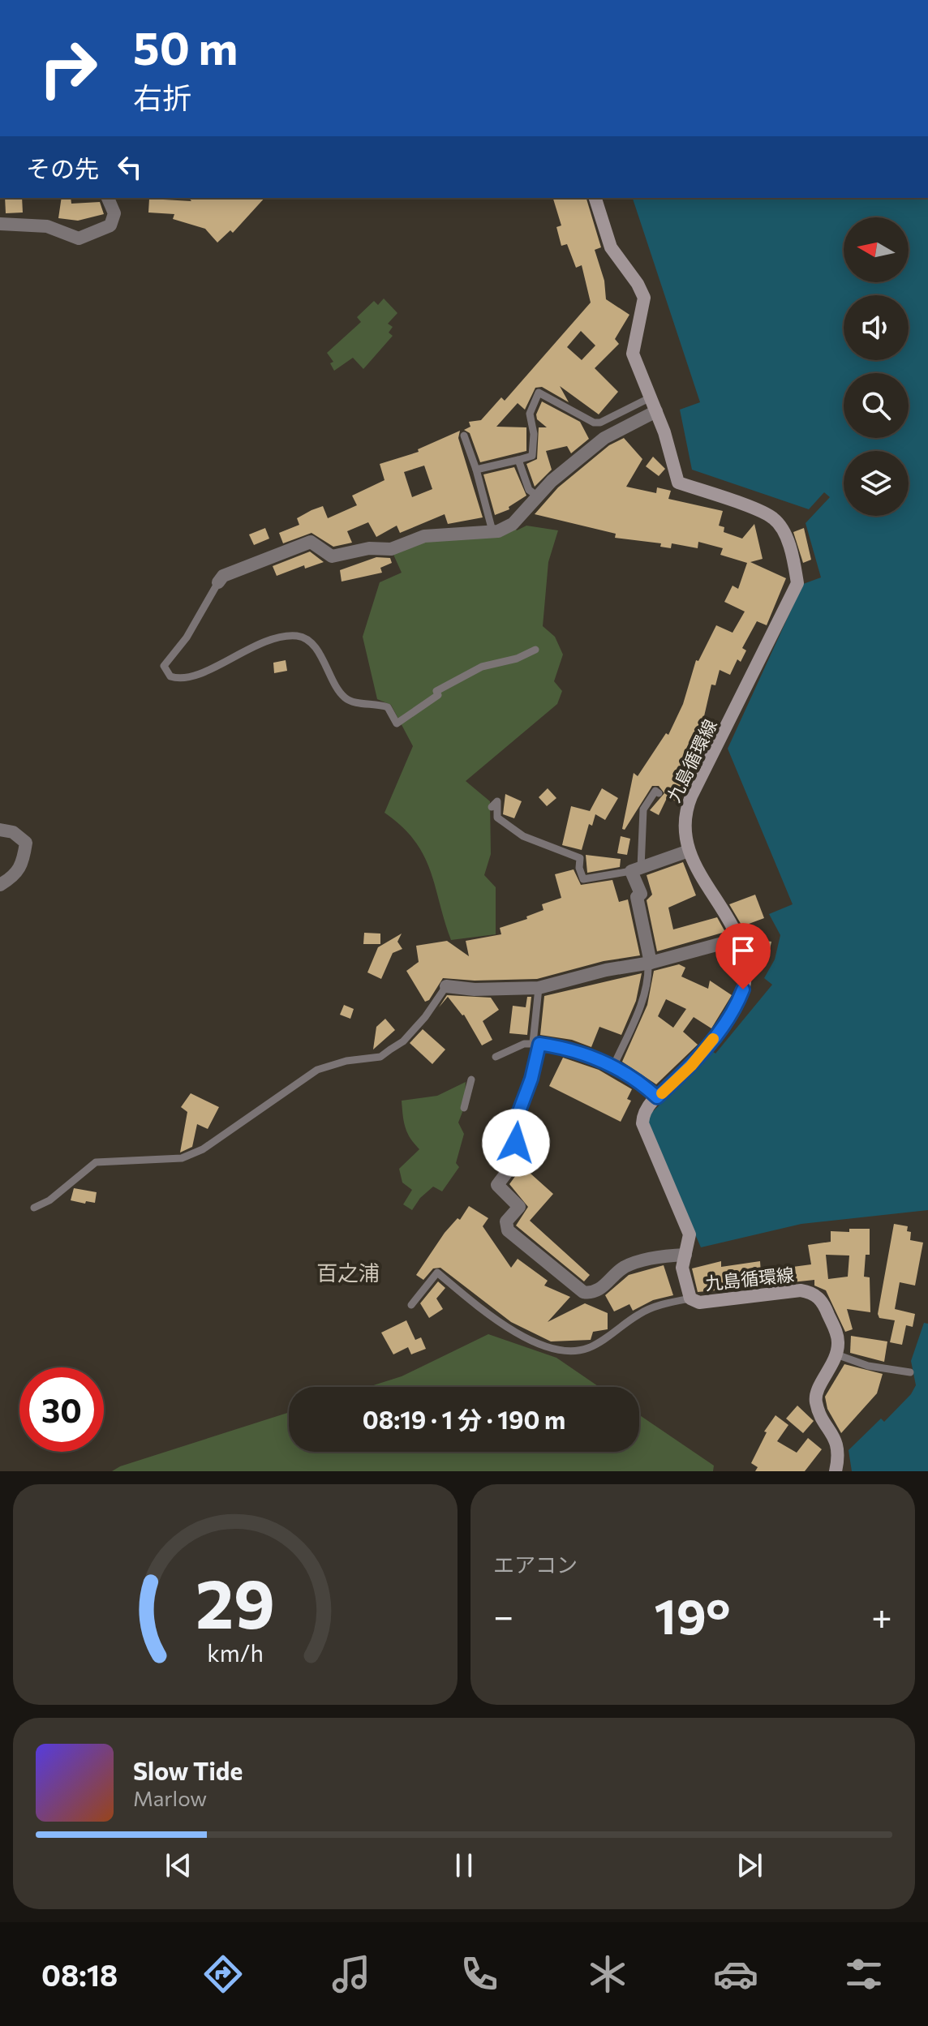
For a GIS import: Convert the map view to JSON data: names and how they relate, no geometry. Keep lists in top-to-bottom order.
{
  "streets": {
    "main road": ["九島循環線"]
  },
  "districts": ["百之浦"],
  "north": "left",
  "page": {
    "turn": ["50 m", "右折"],
    "then": "その先",
    "limit": "30",
    "trip": "08:19 · 1 分 · 190 m",
    "tile": "エアコン",
    "heat": ["−", "19°", "+"],
    "song": ["Slow Tide", "Marlow"],
    "tabs": "08:18",
    "gauge": ["29", "km/h"]
  }
}
